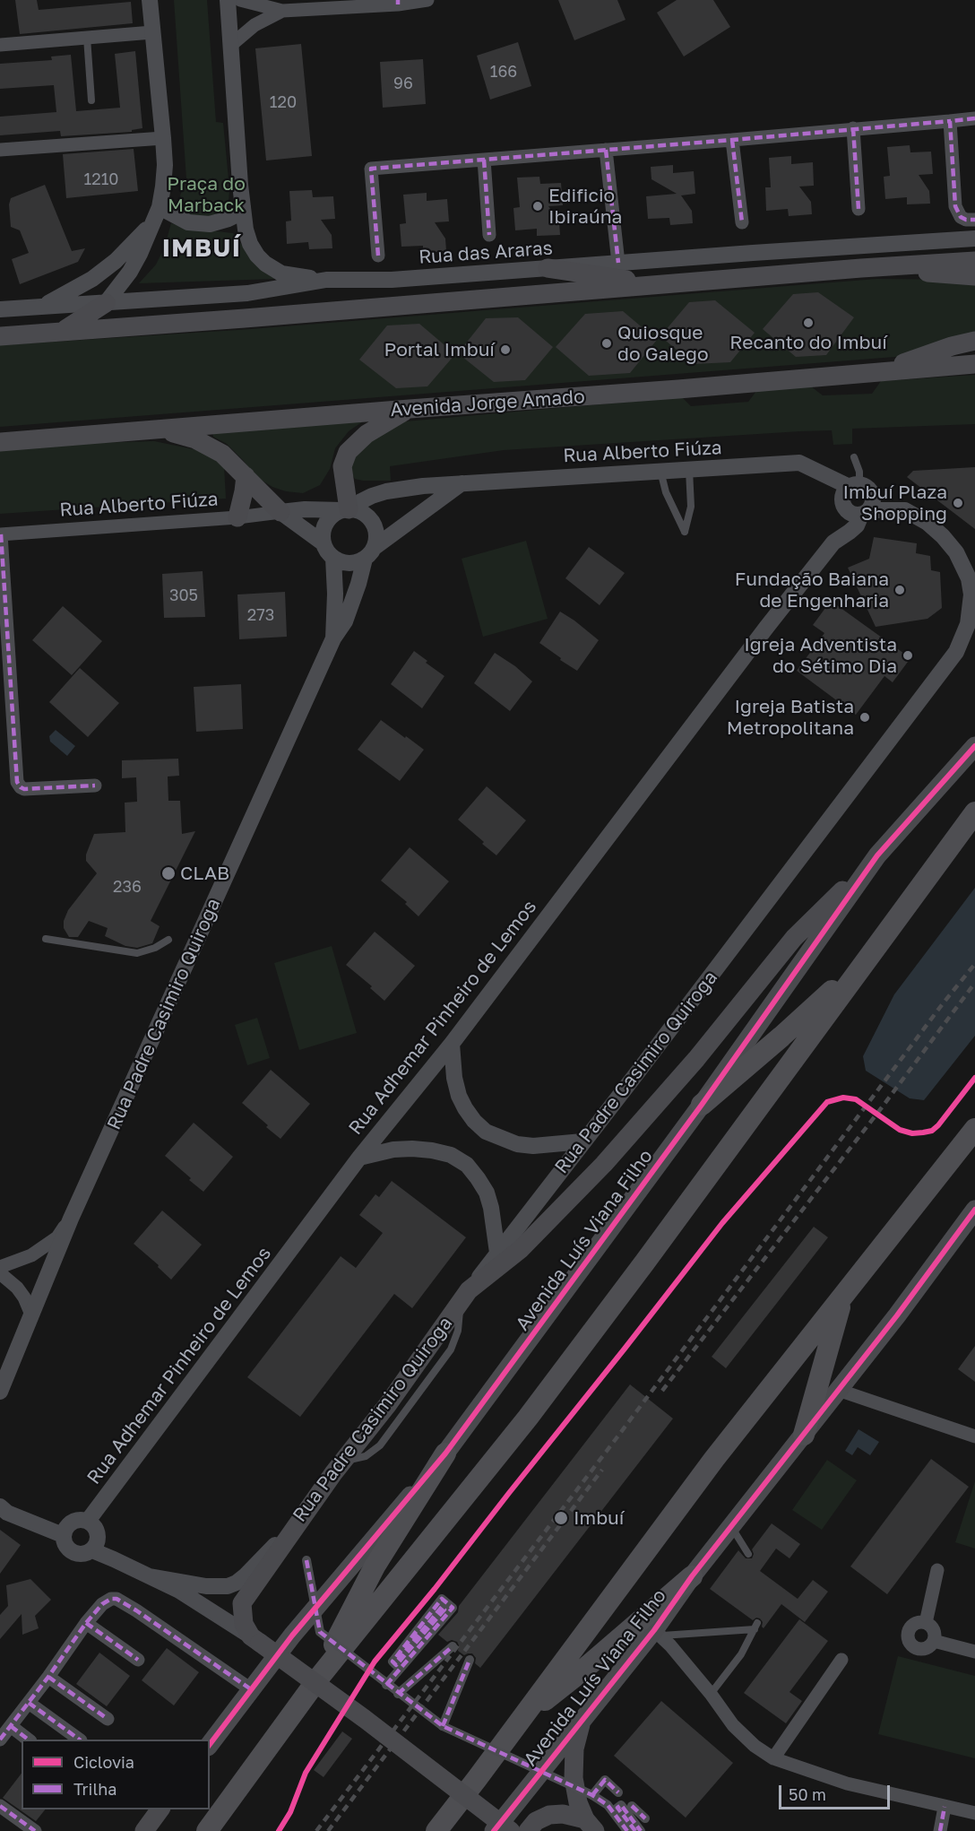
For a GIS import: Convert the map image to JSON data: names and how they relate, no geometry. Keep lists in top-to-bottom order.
{
  "streets": {
    "highway": ["Avenida Luís Viana Filho"],
    "main road": ["Avenida Jorge Amado", "Rua Padre Casimiro Quiroga"],
    "street": ["Rua das Araras", "Rua Alberto Fiúza", "Rua Adhemar Pinheiro de Lemos"]
  },
  "crossings": [
    ["Rua Alberto Fiúza", "Rua Padre Casimiro Quiroga"],
    ["Rua Alberto Fiúza", "Rua Adhemar Pinheiro de Lemos"],
    ["Rua Padre Casimiro Quiroga", "Rua Adhemar Pinheiro de Lemos"]
  ],
  "districts": ["IMBUÍ"],
  "parks": ["Praça do Marback"],
  "places": [
    "Edificio Ibiraúna",
    "Recanto do Imbuí",
    "Quiosque do Galego",
    "Portal Imbuí",
    "Imbuí Plaza Shopping",
    "Fundação Baiana de Engenharia",
    "Igreja Adventista do Sétimo Dia",
    "Igreja Batista Metropolitana",
    "CLAB",
    "Imbuí"
  ],
  "house_numbers": [
    "166",
    "96",
    "120",
    "1210",
    "305",
    "273",
    "236"
  ],
  "legend": ["Ciclovia", "Trilha"],
  "scale_bar": "50 m"
}
